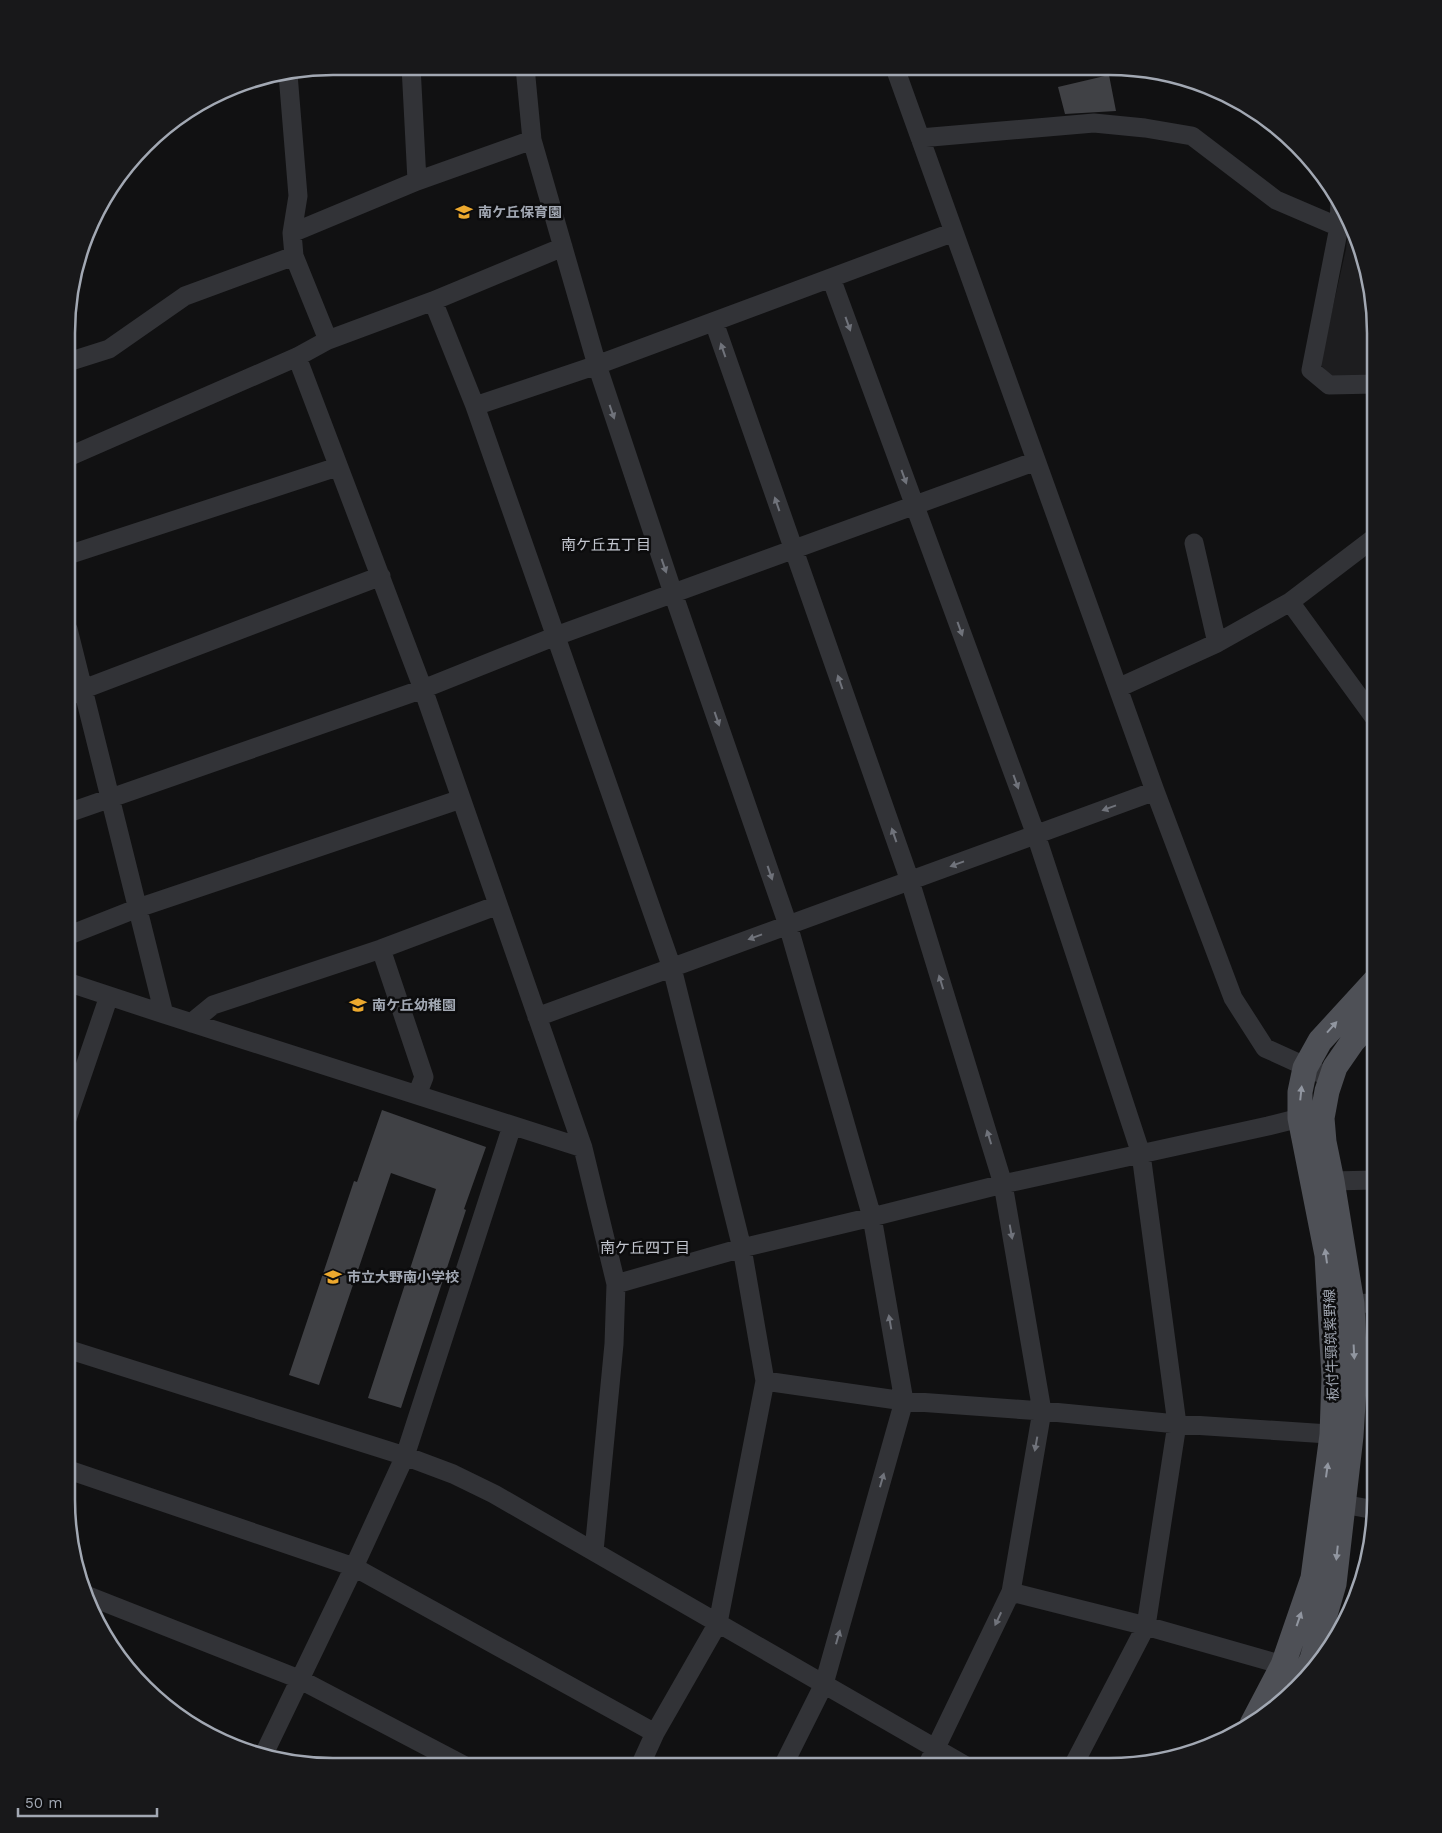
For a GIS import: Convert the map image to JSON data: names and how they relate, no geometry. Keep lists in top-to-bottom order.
{
  "streets": {
    "main road": ["板付牛頸筑紫野線"]
  },
  "districts": ["南ケ丘五丁目", "南ケ丘四丁目"],
  "places": {
    "school or university": ["南ケ丘保育園", "南ケ丘幼稚園", "市立大野南小学校"]
  },
  "scale_bar": "50 m"
}
